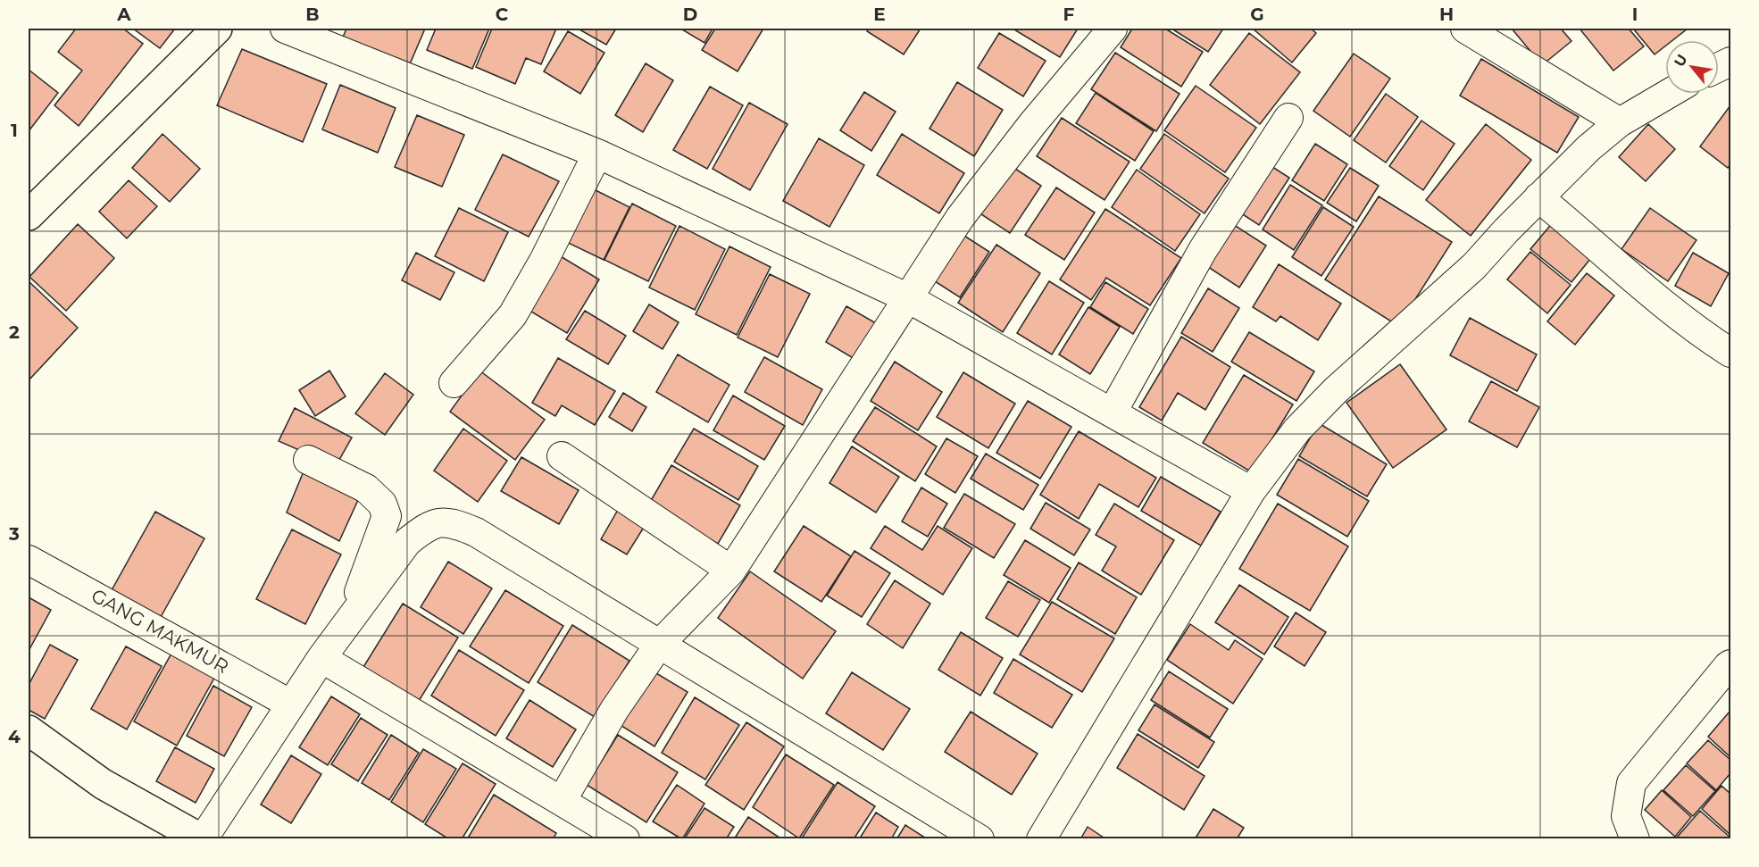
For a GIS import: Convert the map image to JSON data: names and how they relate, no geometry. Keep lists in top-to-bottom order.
{
  "streets": {
    "street": ["GANG MAKMUR"]
  },
  "north": "top left",
  "grid": {
    "columns": [
      "A",
      "B",
      "C",
      "D",
      "E",
      "F",
      "G",
      "H",
      "I"
    ],
    "rows": [
      "1",
      "2",
      "3",
      "4"
    ]
  }
}
